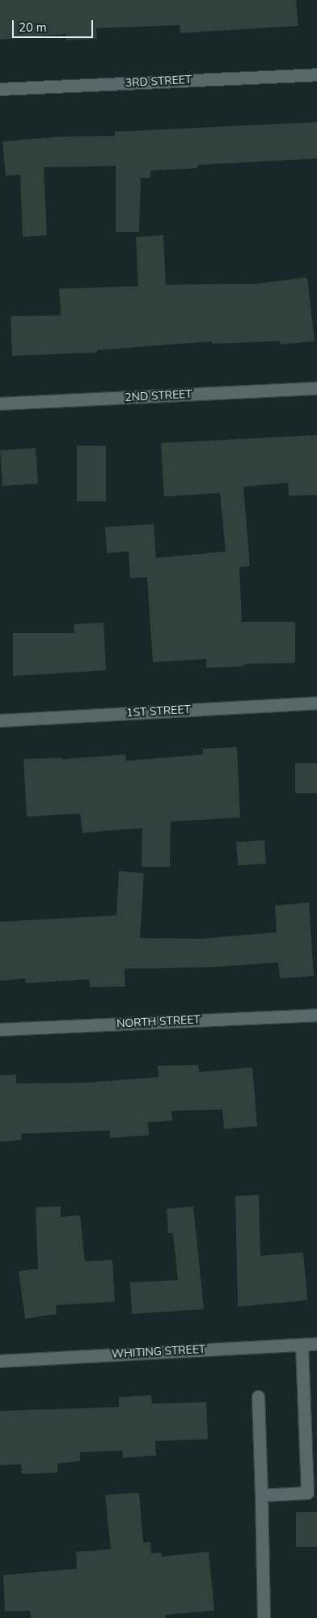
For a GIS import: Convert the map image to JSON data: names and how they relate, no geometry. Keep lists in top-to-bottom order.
{
  "streets": {
    "street": [
      "3RD STREET",
      "2ND STREET",
      "1ST STREET",
      "NORTH STREET",
      "WHITING STREET"
    ]
  },
  "scale_bar": "20 m"
}
